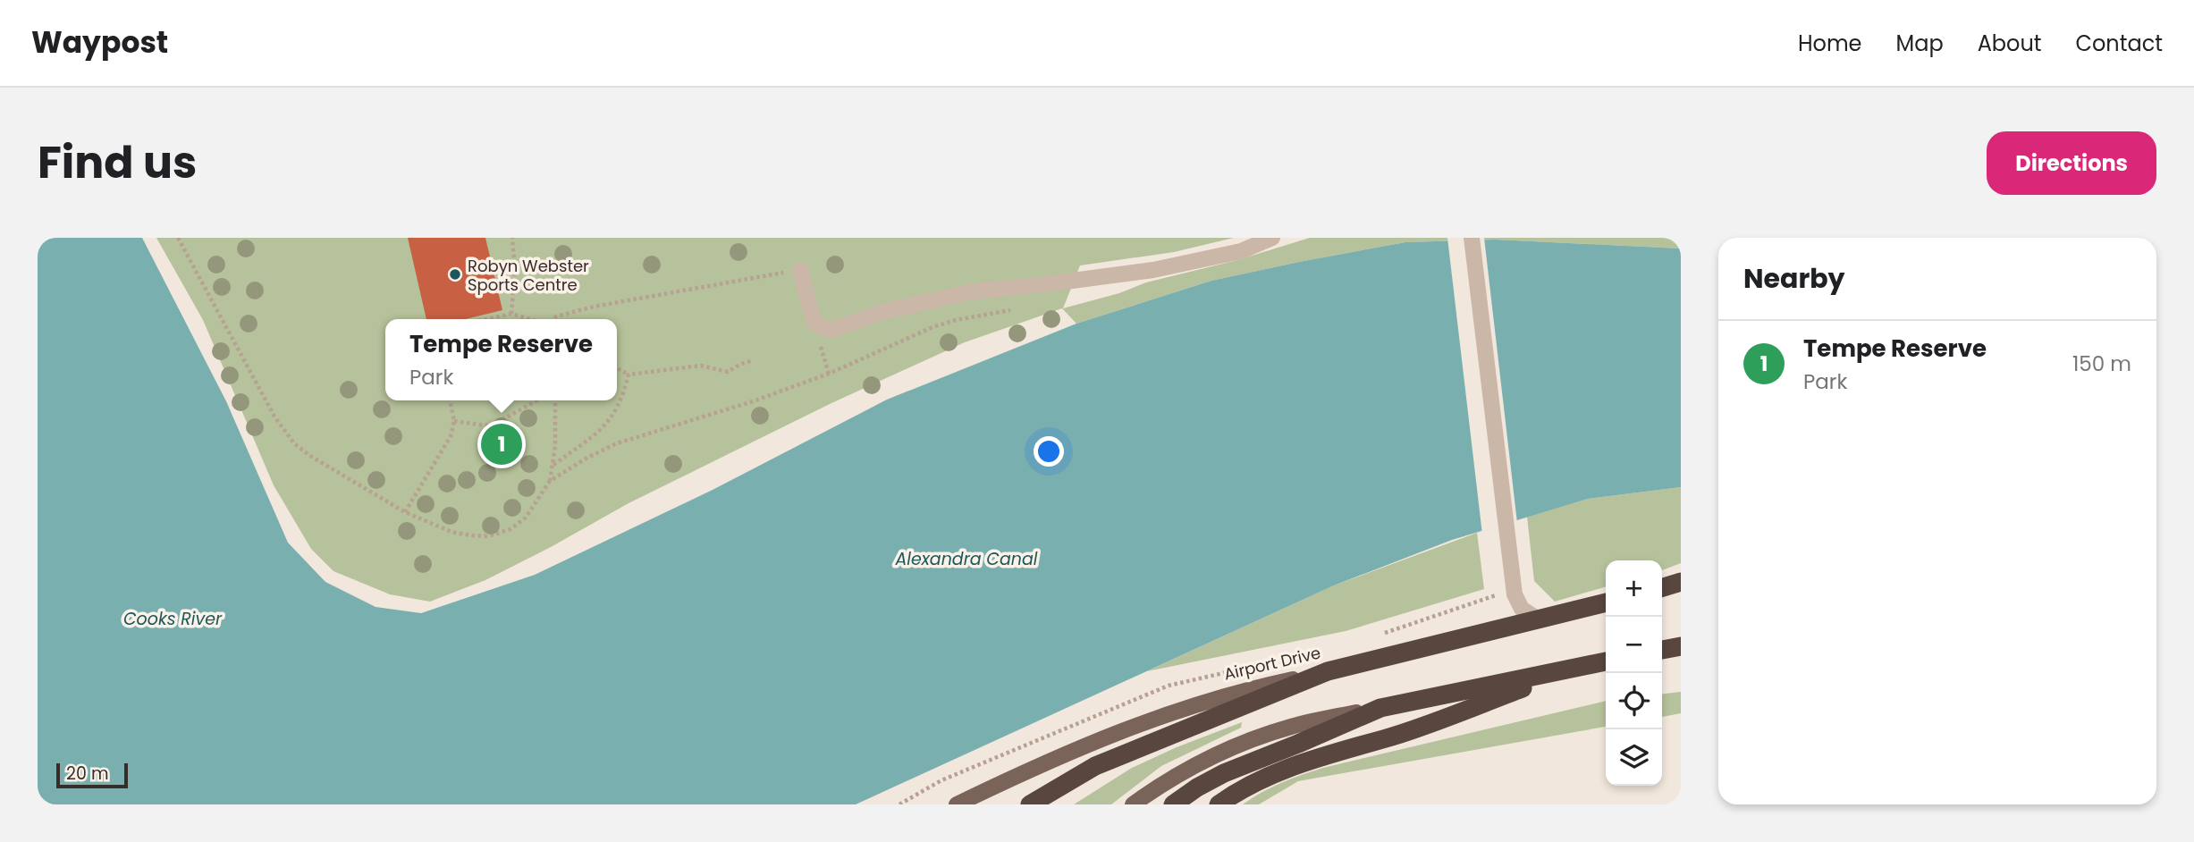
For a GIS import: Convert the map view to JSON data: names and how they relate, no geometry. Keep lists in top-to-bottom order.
{
  "streets": {
    "highway": ["Airport Drive"]
  },
  "water": ["Alexandra Canal", "Cooks River"],
  "places": ["Robyn Webster Sports Centre"],
  "scale_bar": "20 m",
  "page": {
    "header": "Waypost",
    "nav": [
      "Home",
      "Map",
      "About",
      "Contact"
    ],
    "title": "Find us",
    "buttons": "Directions",
    "heading": "Nearby",
    "popup": ["Tempe Reserve", "Park"],
    "list": [
      {
        "mark": "1",
        "name": "Tempe Reserve",
        "note": "Park",
        "value": "150 m"
      }
    ],
    "pins": "1",
    "map_buttons": ["+", "−"],
    "scale": "20 m"
  }
}
